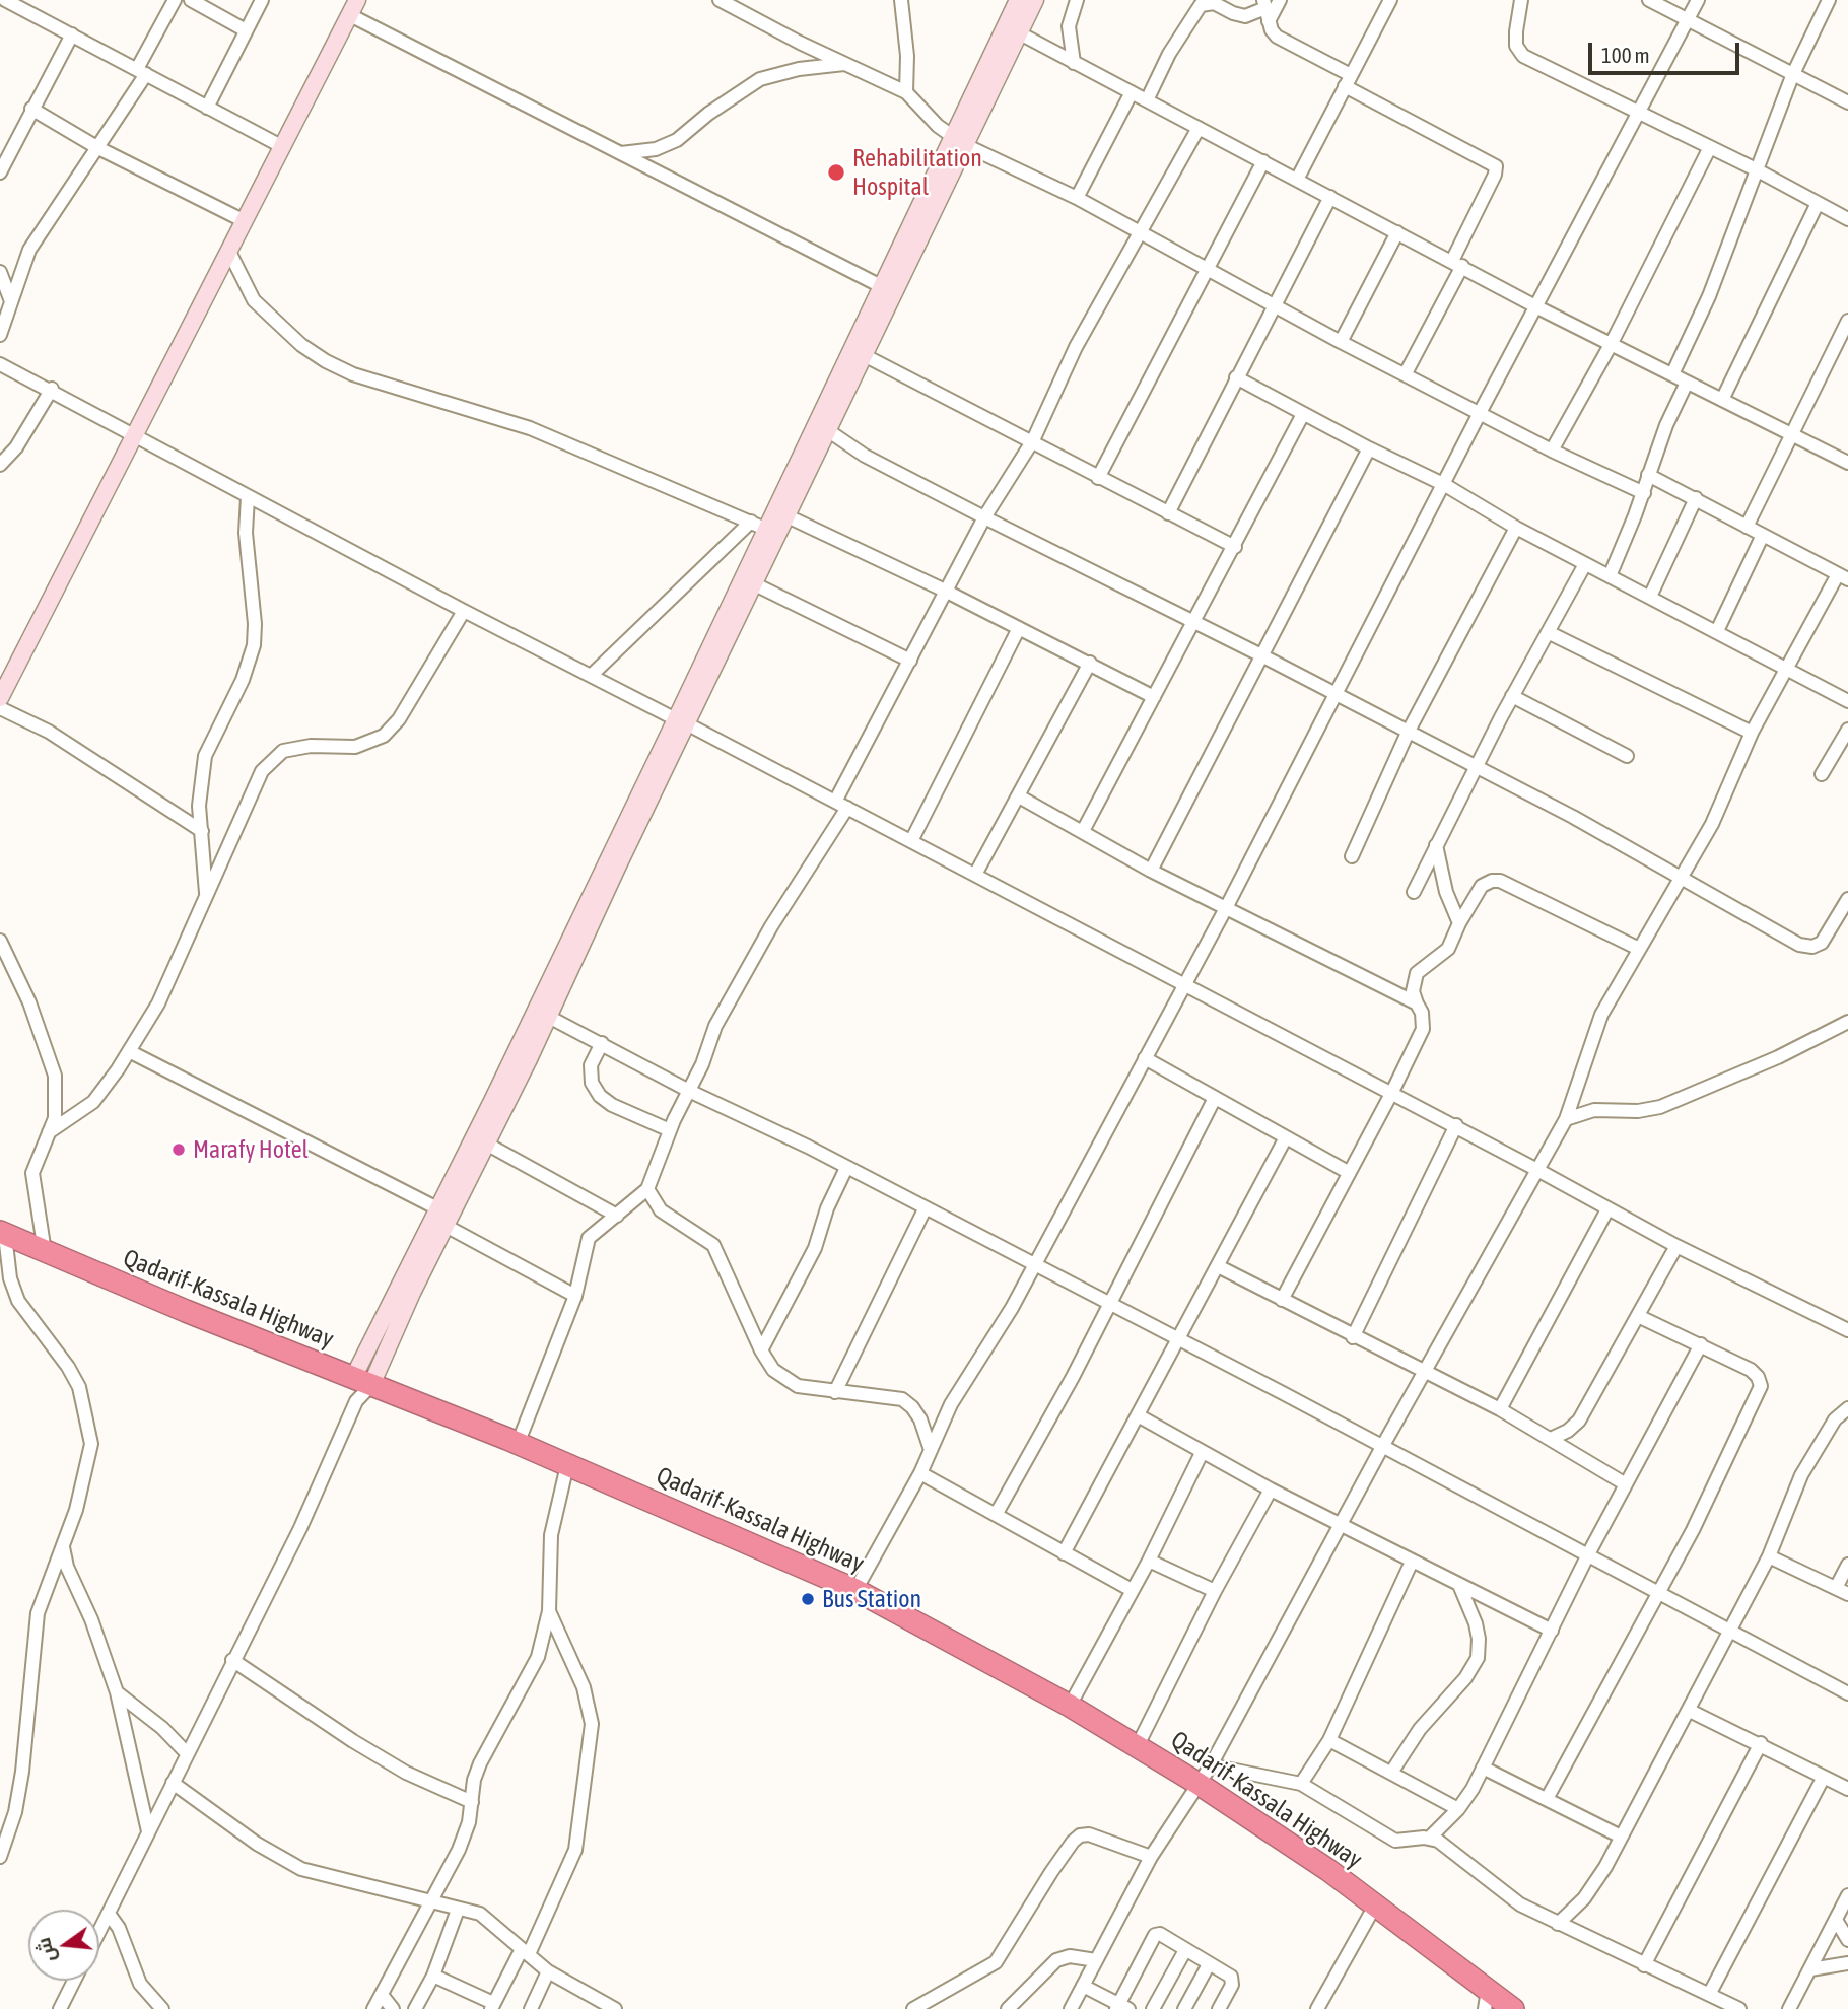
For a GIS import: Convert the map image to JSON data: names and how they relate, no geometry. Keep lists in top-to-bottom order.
{
  "streets": {
    "highway": ["Qadarif-Kassala Highway"]
  },
  "places": ["Rehabilitation Hospital", "Marafy Hotel", "Bus Station"],
  "scale_bar": "100 m",
  "north": "left"
}
